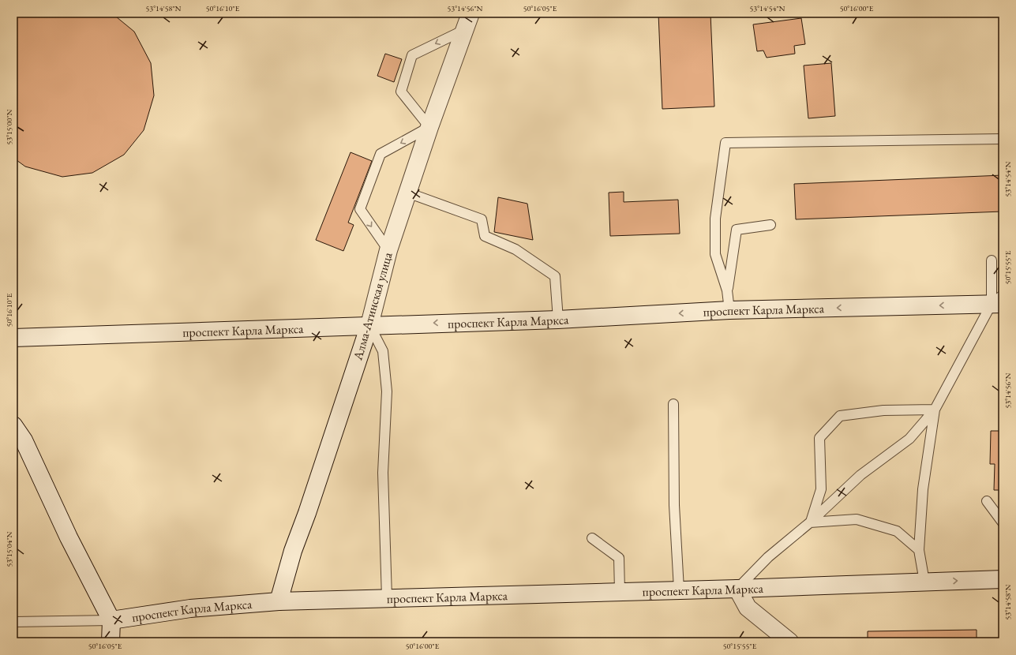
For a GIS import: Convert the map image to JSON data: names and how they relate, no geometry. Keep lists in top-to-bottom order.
{
  "streets": {
    "main road": ["Алма-Атинская улица", "проспект Карла Маркса"]
  },
  "crossings": [
    ["Алма-Атинская улица", "проспект Карла Маркса"]
  ],
  "coordinates": [
    "53°14'58\"N",
    "50°16'10\"E",
    "53°14'56\"N",
    "50°16'05\"E",
    "53°14'54\"N",
    "50°16'00\"E",
    "53°15'00\"N",
    "50°15'55\"E",
    "53°15'04\"N"
  ]
}
